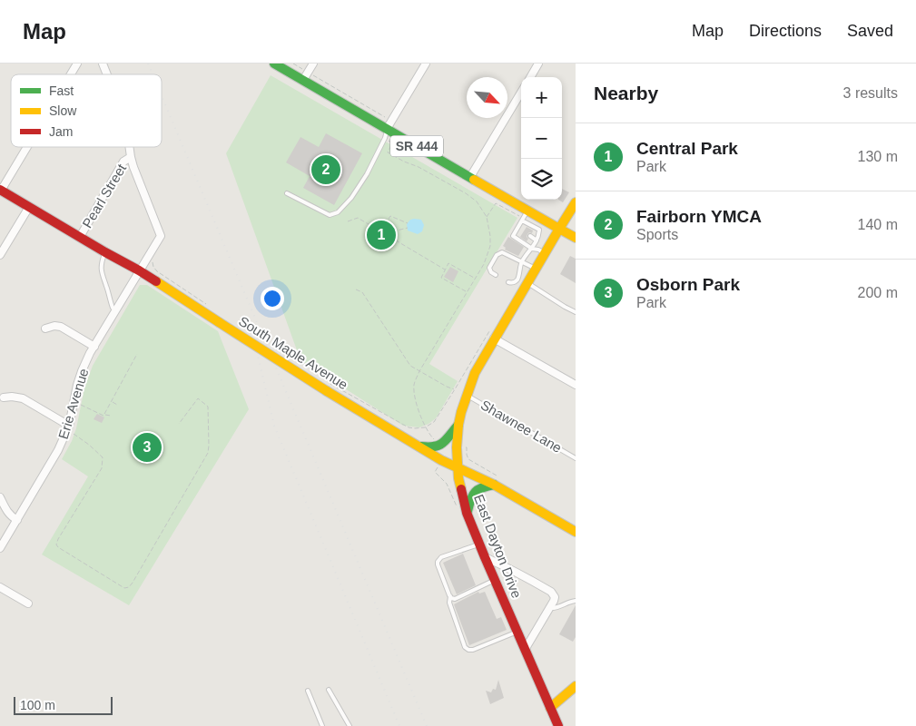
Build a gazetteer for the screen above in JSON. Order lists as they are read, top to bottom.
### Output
{
  "streets": {
    "main road": ["SR 444", "South Maple Avenue", "East Dayton Drive"],
    "street": ["Pearl Street", "Erie Avenue"],
    "lane": ["Shawnee Lane"]
  },
  "crossings": [
    ["SR 444", "East Dayton Drive"],
    ["Pearl Street", "South Maple Avenue"],
    ["Pearl Street", "Erie Avenue"],
    ["South Maple Avenue", "Erie Avenue"],
    ["South Maple Avenue", "East Dayton Drive"],
    ["Shawnee Lane", "East Dayton Drive"]
  ],
  "legend": ["Fast", "Slow", "Jam"],
  "scale_bar": "100 m",
  "north": "bottom right",
  "page": {
    "header": "Map",
    "nav": ["Map", "Directions", "Saved"],
    "heading": ["Nearby", "3 results"],
    "map_buttons": ["+", "−"],
    "list": [
      {
        "mark": "1",
        "name": "Central Park",
        "note": "Park",
        "value": "130 m"
      },
      {
        "mark": "2",
        "name": "Fairborn YMCA",
        "note": "Sports",
        "value": "140 m"
      },
      {
        "mark": "3",
        "name": "Osborn Park",
        "note": "Park",
        "value": "200 m"
      }
    ],
    "pins": ["2", "1", "3"],
    "scale": "100 m"
  }
}
